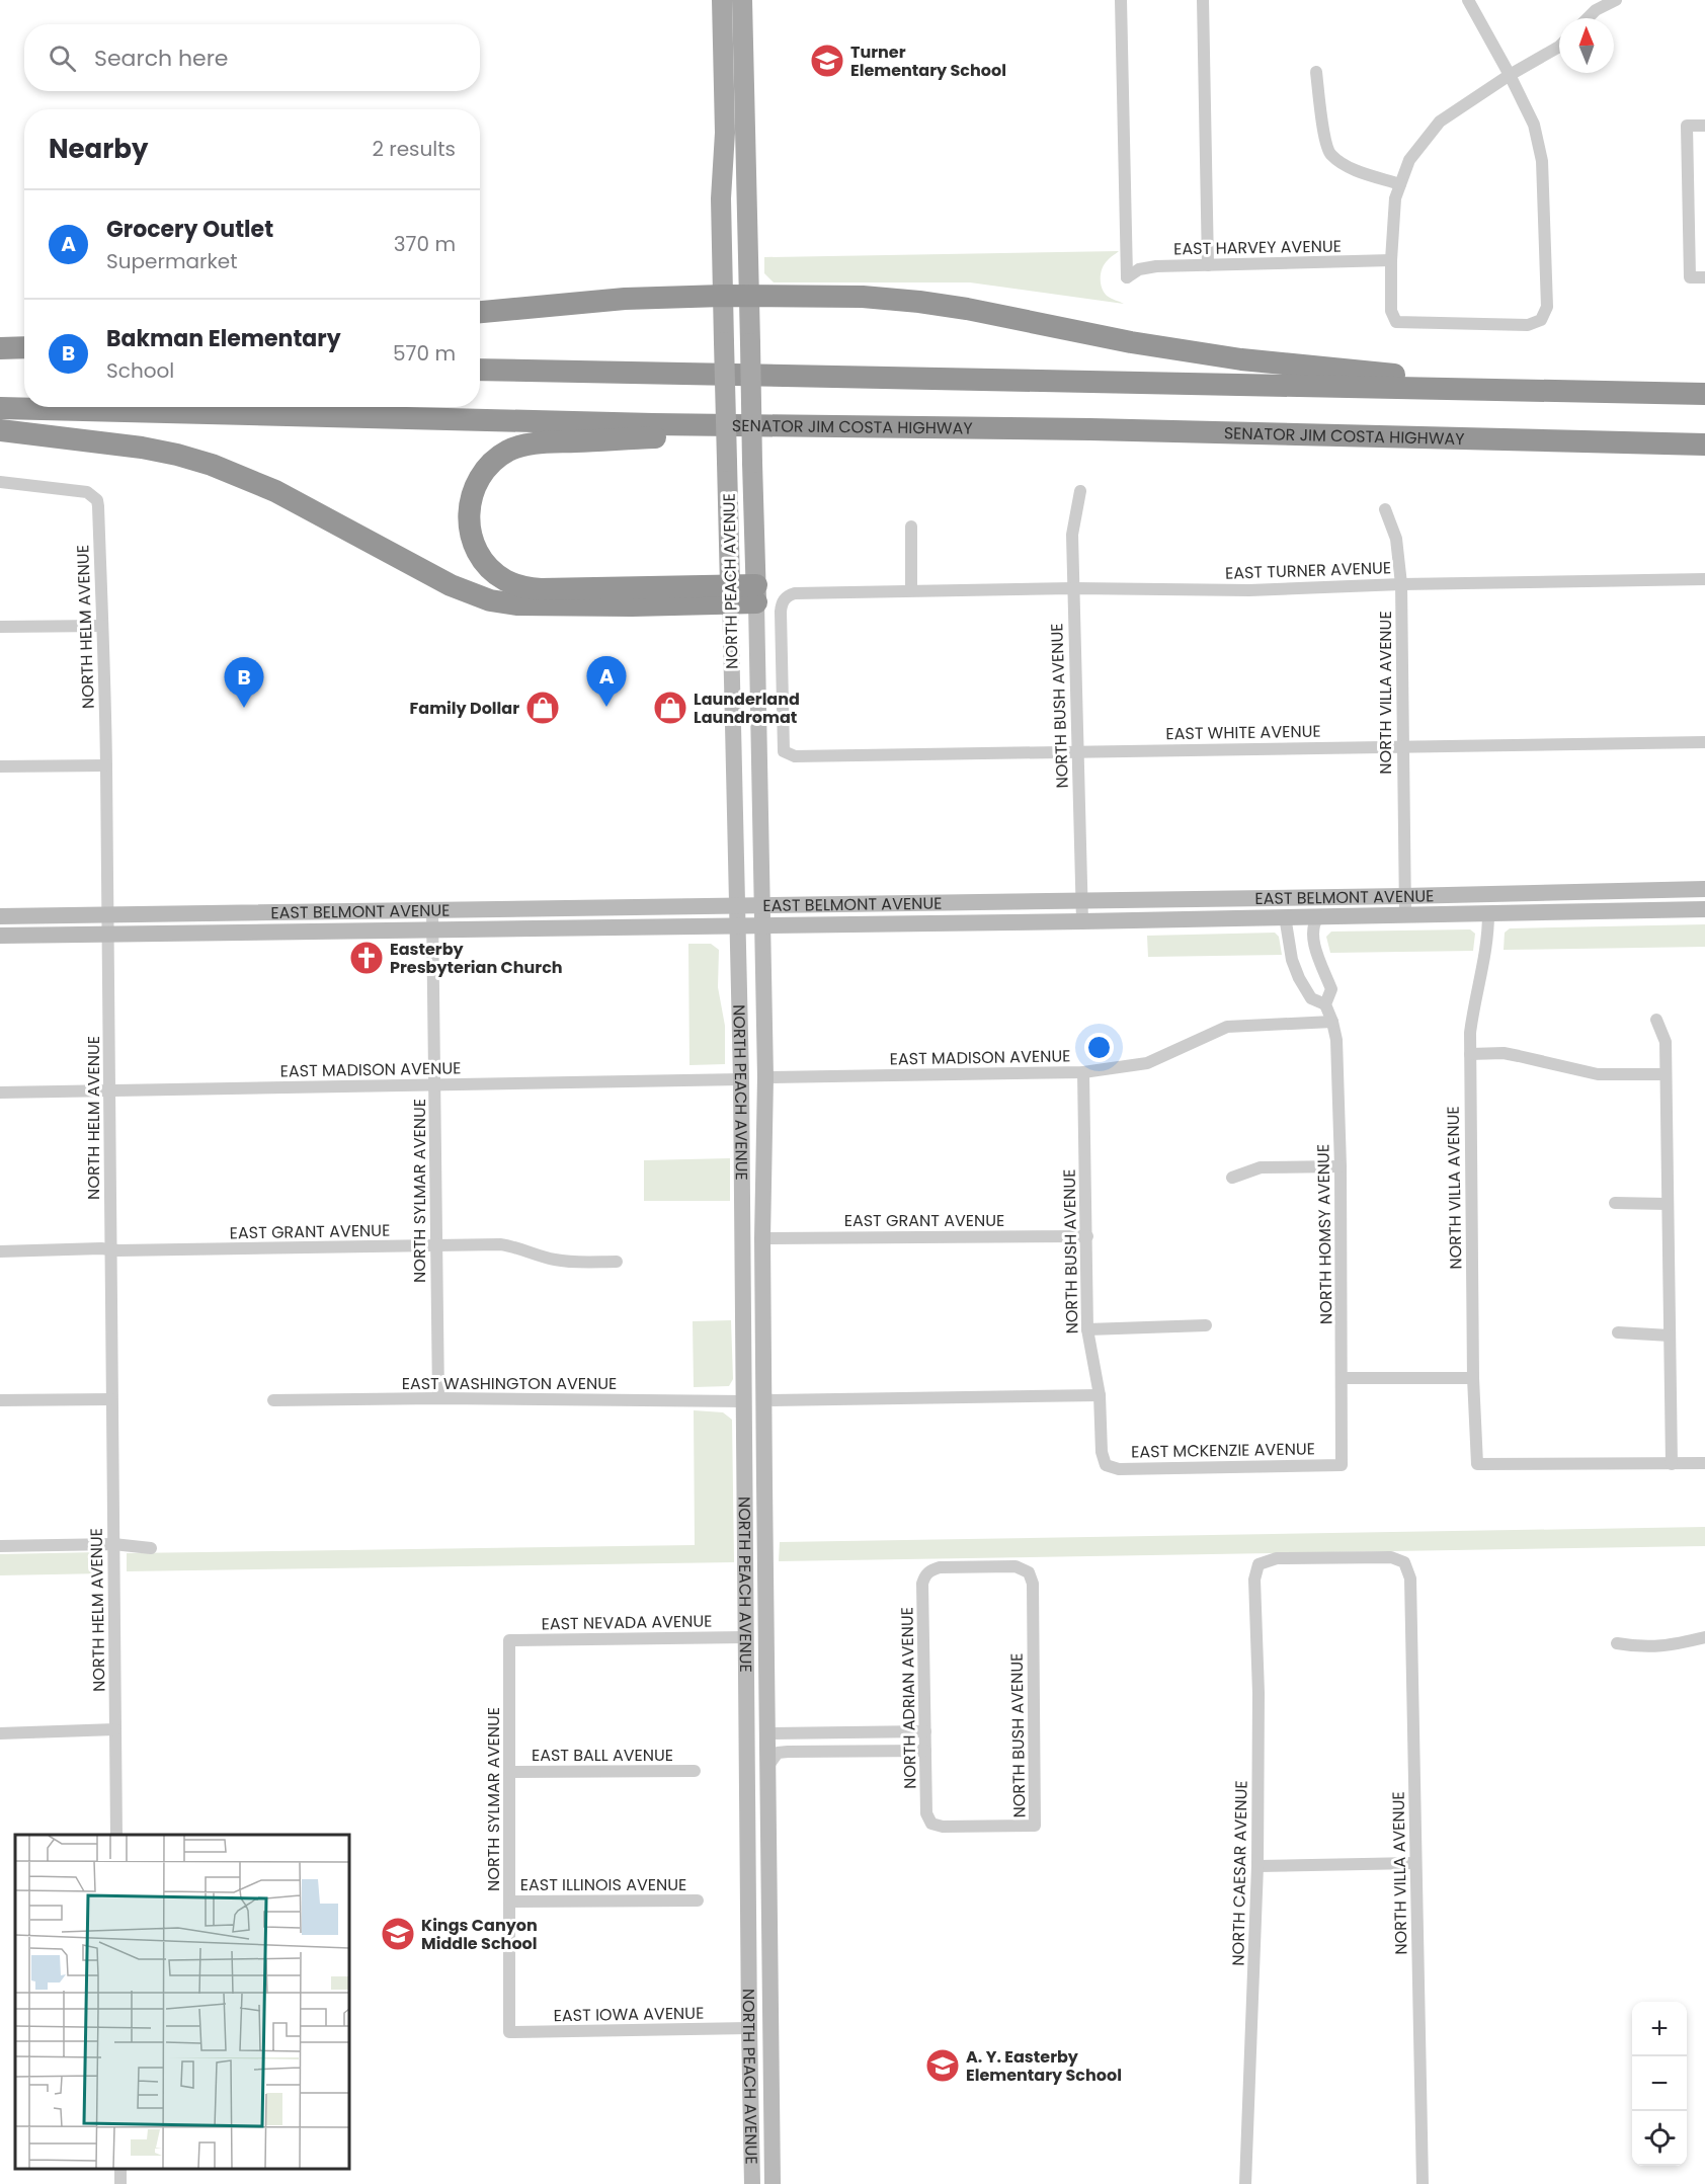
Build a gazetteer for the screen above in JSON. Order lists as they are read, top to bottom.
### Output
{
  "streets": {
    "highway": ["SENATOR JIM COSTA HIGHWAY"],
    "main road": ["NORTH PEACH AVENUE", "EAST BELMONT AVENUE"],
    "street": [
      "EAST HARVEY AVENUE",
      "EAST TURNER AVENUE",
      "NORTH HELM AVENUE",
      "NORTH VILLA AVENUE",
      "NORTH BUSH AVENUE",
      "EAST WHITE AVENUE",
      "EAST MADISON AVENUE",
      "NORTH SYLMAR AVENUE",
      "EAST GRANT AVENUE",
      "NORTH HOMSY AVENUE",
      "EAST WASHINGTON AVENUE",
      "EAST MCKENZIE AVENUE",
      "EAST NEVADA AVENUE",
      "NORTH ADRIAN AVENUE",
      "EAST BALL AVENUE",
      "NORTH CAESAR AVENUE",
      "EAST ILLINOIS AVENUE",
      "EAST IOWA AVENUE"
    ]
  },
  "crossings": [
    ["EAST TURNER AVENUE", "NORTH VILLA AVENUE"],
    ["EAST TURNER AVENUE", "NORTH BUSH AVENUE"],
    ["EAST TURNER AVENUE", "EAST WHITE AVENUE"],
    ["NORTH PEACH AVENUE", "EAST BELMONT AVENUE"],
    ["NORTH PEACH AVENUE", "EAST MADISON AVENUE"],
    ["NORTH PEACH AVENUE", "EAST GRANT AVENUE"],
    ["NORTH PEACH AVENUE", "EAST WASHINGTON AVENUE"],
    ["NORTH PEACH AVENUE", "EAST NEVADA AVENUE"],
    ["NORTH PEACH AVENUE", "EAST IOWA AVENUE"],
    ["NORTH HELM AVENUE", "EAST BELMONT AVENUE"],
    ["NORTH HELM AVENUE", "EAST MADISON AVENUE"],
    ["NORTH HELM AVENUE", "EAST GRANT AVENUE"],
    ["NORTH VILLA AVENUE", "EAST WHITE AVENUE"],
    ["NORTH VILLA AVENUE", "EAST BELMONT AVENUE"],
    ["NORTH VILLA AVENUE", "NORTH CAESAR AVENUE"],
    ["NORTH BUSH AVENUE", "EAST WHITE AVENUE"],
    ["NORTH BUSH AVENUE", "EAST BELMONT AVENUE"],
    ["NORTH BUSH AVENUE", "EAST MADISON AVENUE"],
    ["NORTH BUSH AVENUE", "EAST GRANT AVENUE"],
    ["NORTH BUSH AVENUE", "EAST MCKENZIE AVENUE"],
    ["NORTH BUSH AVENUE", "NORTH ADRIAN AVENUE"],
    ["EAST BELMONT AVENUE", "NORTH SYLMAR AVENUE"],
    ["EAST BELMONT AVENUE", "NORTH HOMSY AVENUE"],
    ["EAST MADISON AVENUE", "NORTH SYLMAR AVENUE"],
    ["EAST MADISON AVENUE", "NORTH HOMSY AVENUE"],
    ["NORTH SYLMAR AVENUE", "EAST GRANT AVENUE"],
    ["NORTH SYLMAR AVENUE", "EAST WASHINGTON AVENUE"],
    ["NORTH SYLMAR AVENUE", "EAST NEVADA AVENUE"],
    ["NORTH SYLMAR AVENUE", "EAST BALL AVENUE"],
    ["NORTH SYLMAR AVENUE", "EAST ILLINOIS AVENUE"],
    ["NORTH SYLMAR AVENUE", "EAST IOWA AVENUE"],
    ["NORTH HOMSY AVENUE", "EAST MCKENZIE AVENUE"]
  ],
  "places": {
    "school or university": ["Turner Elementary School", "Kings Canyon Middle School", "A. Y. Easterby Elementary School"],
    "shop": ["Family Dollar", "Launderland Laundromat"],
    "church": ["Easterby Presbyterian Church"]
  },
  "north": "top",
  "page": {
    "search": "Search here",
    "heading": ["Nearby", "2 results"],
    "list": [
      {
        "mark": "A",
        "name": "Grocery Outlet",
        "note": "Supermarket",
        "value": "370 m"
      },
      {
        "mark": "B",
        "name": "Bakman Elementary",
        "note": "School",
        "value": "570 m"
      }
    ],
    "pins": ["A", "B"],
    "map_buttons": ["+", "−"]
  }
}
